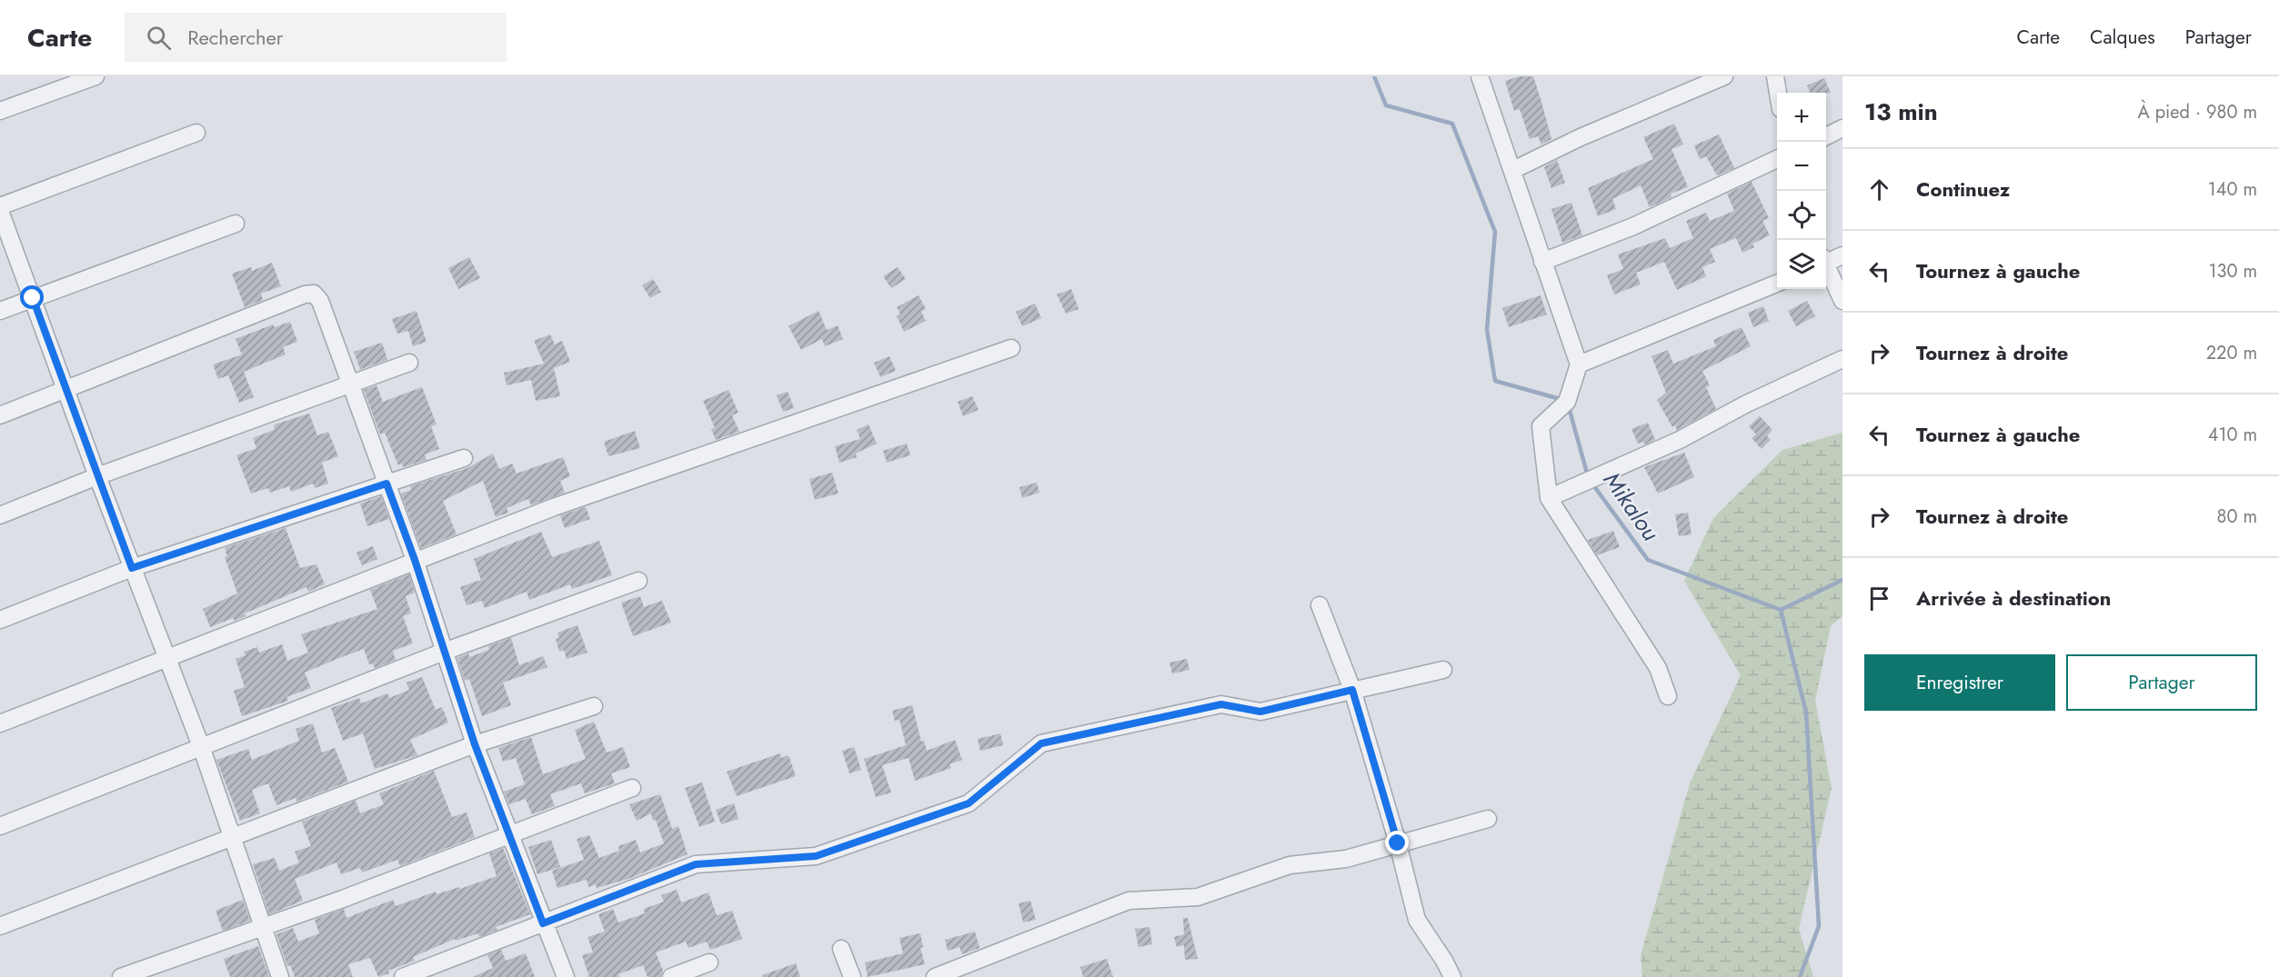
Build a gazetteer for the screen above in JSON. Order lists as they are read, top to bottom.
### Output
{
  "water": ["Mikalou"],
  "page": {
    "header": "Carte",
    "search": "Rechercher",
    "nav": ["Carte", "Calques", "Partager"],
    "heading": ["13 min", "À pied · 980 m"],
    "map_buttons": ["+", "−"],
    "list": [
      ["Continuez", "140 m"],
      ["Tournez à gauche", "130 m"],
      ["Tournez à droite", "220 m"],
      ["Tournez à gauche", "410 m"],
      ["Tournez à droite", "80 m"],
      "Arrivée à destination"
    ],
    "buttons": ["Enregistrer", "Partager"]
  }
}
